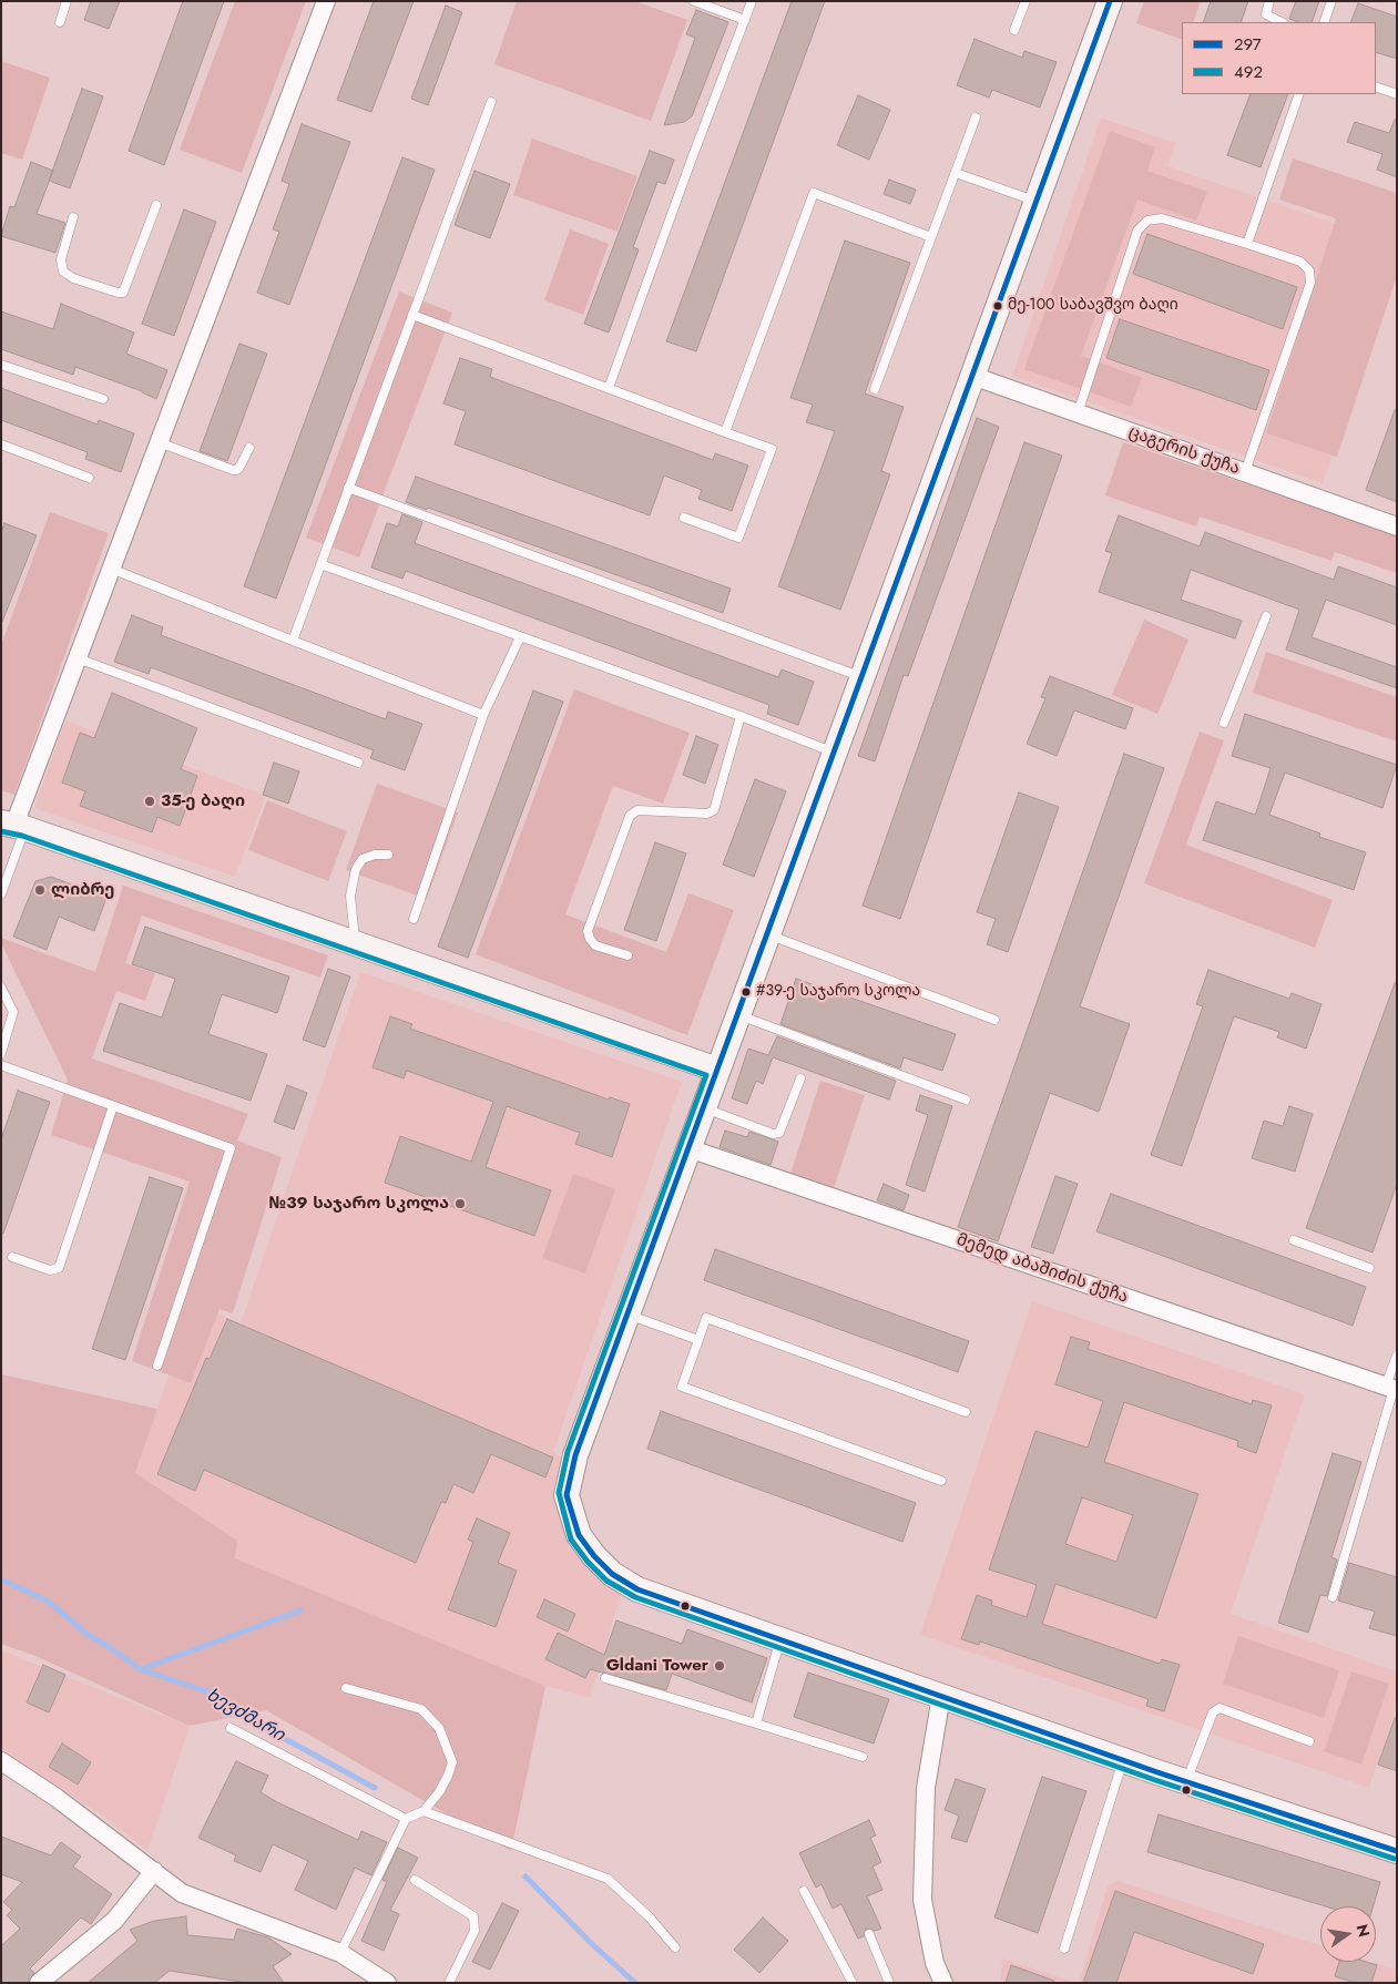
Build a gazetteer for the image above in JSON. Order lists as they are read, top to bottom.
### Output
{
  "streets": {
    "street": ["ცაგერის ქუჩა", "მემედ აბაშიძის ქუჩა"]
  },
  "water": ["ხევძმარი"],
  "places": [
    "მე-100 საბავშვო ბაღი",
    "35-ე ბაღი",
    "ლიბრე",
    "#39-ე საჯარო სკოლა",
    "№39 საჯარო სკოლა",
    "Gldani Tower"
  ],
  "lines": ["transit line 297", "transit line 492"],
  "legend": ["297", "492"],
  "north": "right"
}
